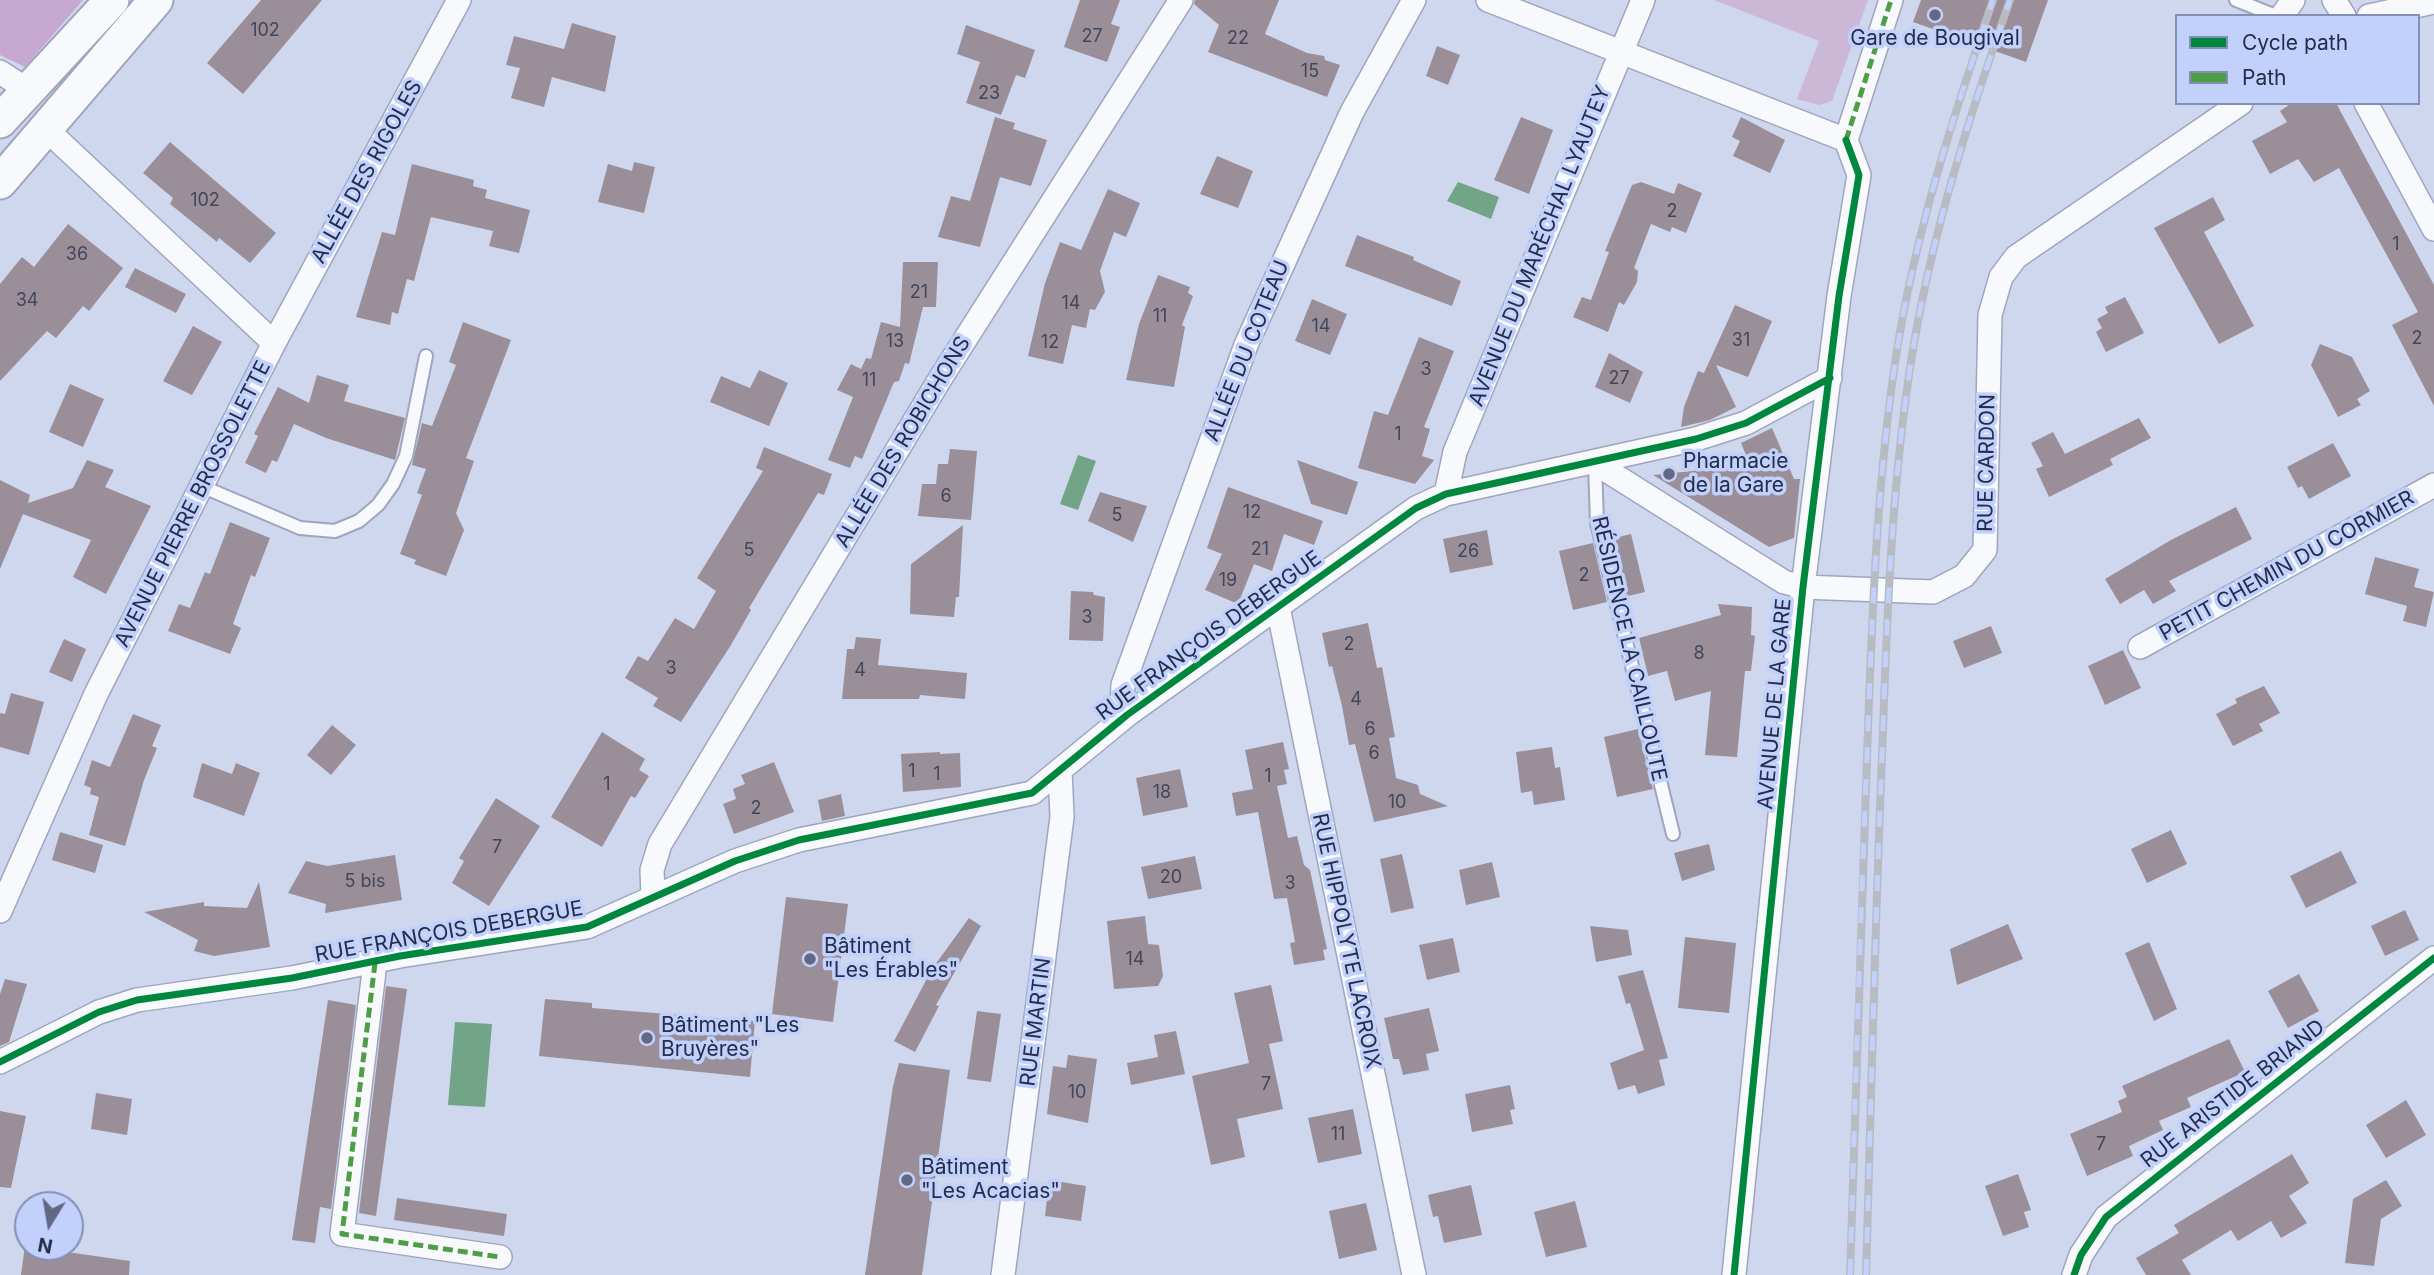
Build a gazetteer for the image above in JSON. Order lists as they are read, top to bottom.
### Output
{
  "streets": {
    "street": [
      "ALLÉE DES RIGOLES",
      "AVENUE DU MARÉCHAL LYAUTEY",
      "ALLÉE DU COTEAU",
      "ALLÉE DES ROBICHONS",
      "RUE CARDON",
      "AVENUE PIERRE BROSSOLETTE",
      "PETIT CHEMIN DU CORMIER",
      "RUE FRANÇOIS DEBERGUE",
      "AVENUE DE LA GARE",
      "RUE HIPPOLYTE LACROIX",
      "RUE MARTIN",
      "RUE ARISTIDE BRIAND"
    ],
    "lane": ["RÉSIDENCE LA CAILLOUTE"]
  },
  "crossings": [
    ["ALLÉE DES RIGOLES", "AVENUE PIERRE BROSSOLETTE"],
    ["AVENUE DU MARÉCHAL LYAUTEY", "RUE FRANÇOIS DEBERGUE"],
    ["ALLÉE DU COTEAU", "RUE FRANÇOIS DEBERGUE"],
    ["ALLÉE DES ROBICHONS", "RUE FRANÇOIS DEBERGUE"],
    ["RUE CARDON", "RUE FRANÇOIS DEBERGUE"],
    ["RUE CARDON", "RÉSIDENCE LA CAILLOUTE"],
    ["RUE CARDON", "AVENUE DE LA GARE"],
    ["RUE FRANÇOIS DEBERGUE", "RÉSIDENCE LA CAILLOUTE"],
    ["RUE FRANÇOIS DEBERGUE", "AVENUE DE LA GARE"],
    ["RUE FRANÇOIS DEBERGUE", "RUE HIPPOLYTE LACROIX"],
    ["RUE FRANÇOIS DEBERGUE", "RUE MARTIN"]
  ],
  "places": [
    "Gare de Bougival",
    "Pharmacie de la Gare",
    "Bâtiment \"Les Érables\"",
    "Bâtiment \"Les Bruyères\"",
    "Bâtiment \"Les Acacias\""
  ],
  "house_numbers": [
    "102",
    "27",
    "22",
    "15",
    "23",
    "102",
    "2",
    "1",
    "36",
    "21",
    "34",
    "14",
    "11",
    "14",
    "2",
    "31",
    "13",
    "12",
    "3",
    "27",
    "11",
    "1",
    "6",
    "12",
    "5",
    "21",
    "5",
    "26",
    "2",
    "19",
    "3",
    "2",
    "8",
    "3",
    "4",
    "4",
    "6",
    "6",
    "1",
    "1",
    "1",
    "1",
    "18",
    "10",
    "2",
    "7",
    "20",
    "5 bis",
    "3",
    "14",
    "7",
    "10",
    "11",
    "7"
  ],
  "legend": ["Cycle path", "Path"],
  "north": "bottom"
}
